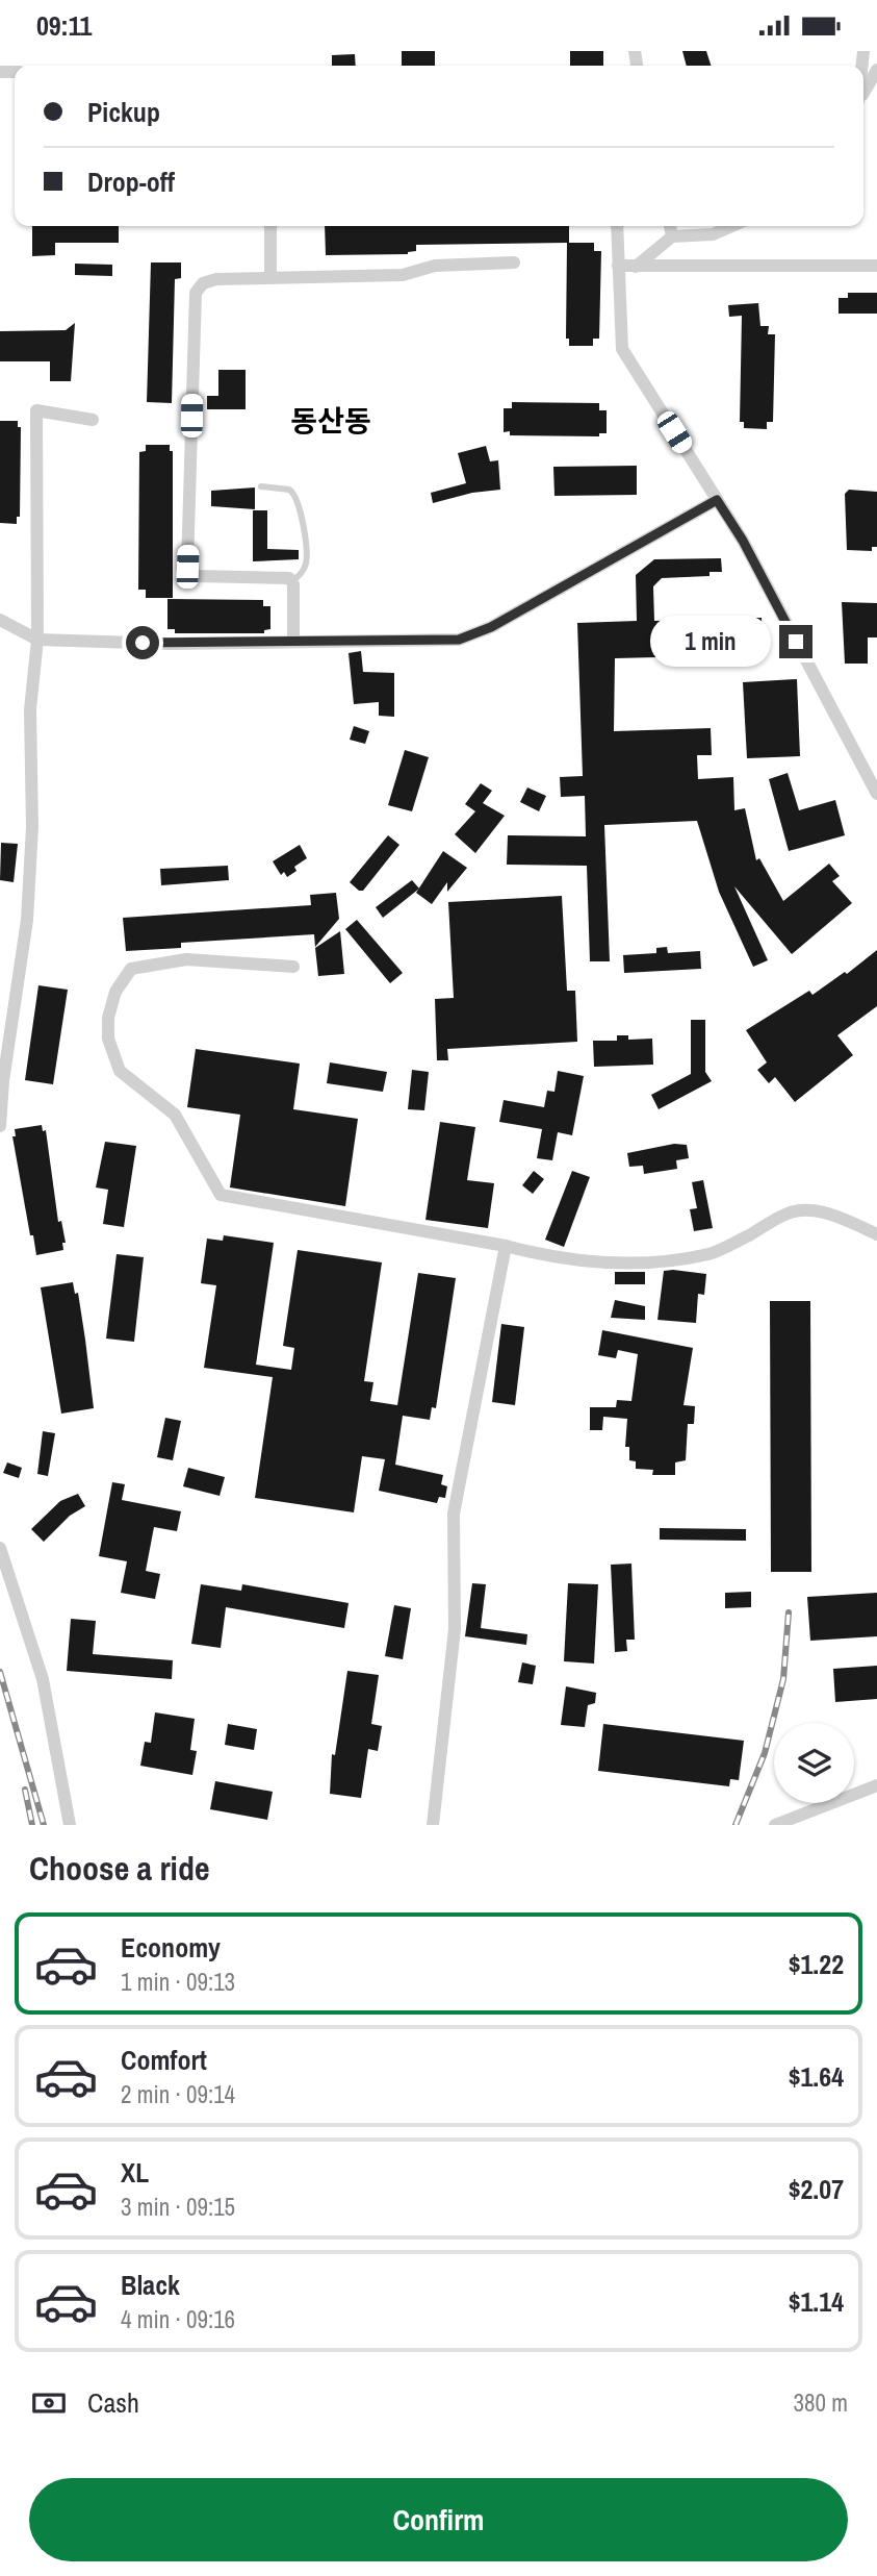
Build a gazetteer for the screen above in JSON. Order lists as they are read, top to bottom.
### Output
{
  "districts": ["동산동"],
  "page": {
    "status": "09:11",
    "banner": ["Pickup", "Drop-off"],
    "bubble": "1 min",
    "heading": "Choose a ride",
    "list": [
      {
        "name": "Economy",
        "note": "1 min · 09:13",
        "value": "$1.22"
      },
      {
        "name": "Comfort",
        "note": "2 min · 09:14",
        "value": "$1.64"
      },
      {
        "name": "XL",
        "note": "3 min · 09:15",
        "value": "$2.07"
      },
      {
        "name": "Black",
        "note": "4 min · 09:16",
        "value": "$1.14"
      }
    ],
    "pay": ["Cash", "380 m"],
    "buttons": "Confirm"
  }
}
